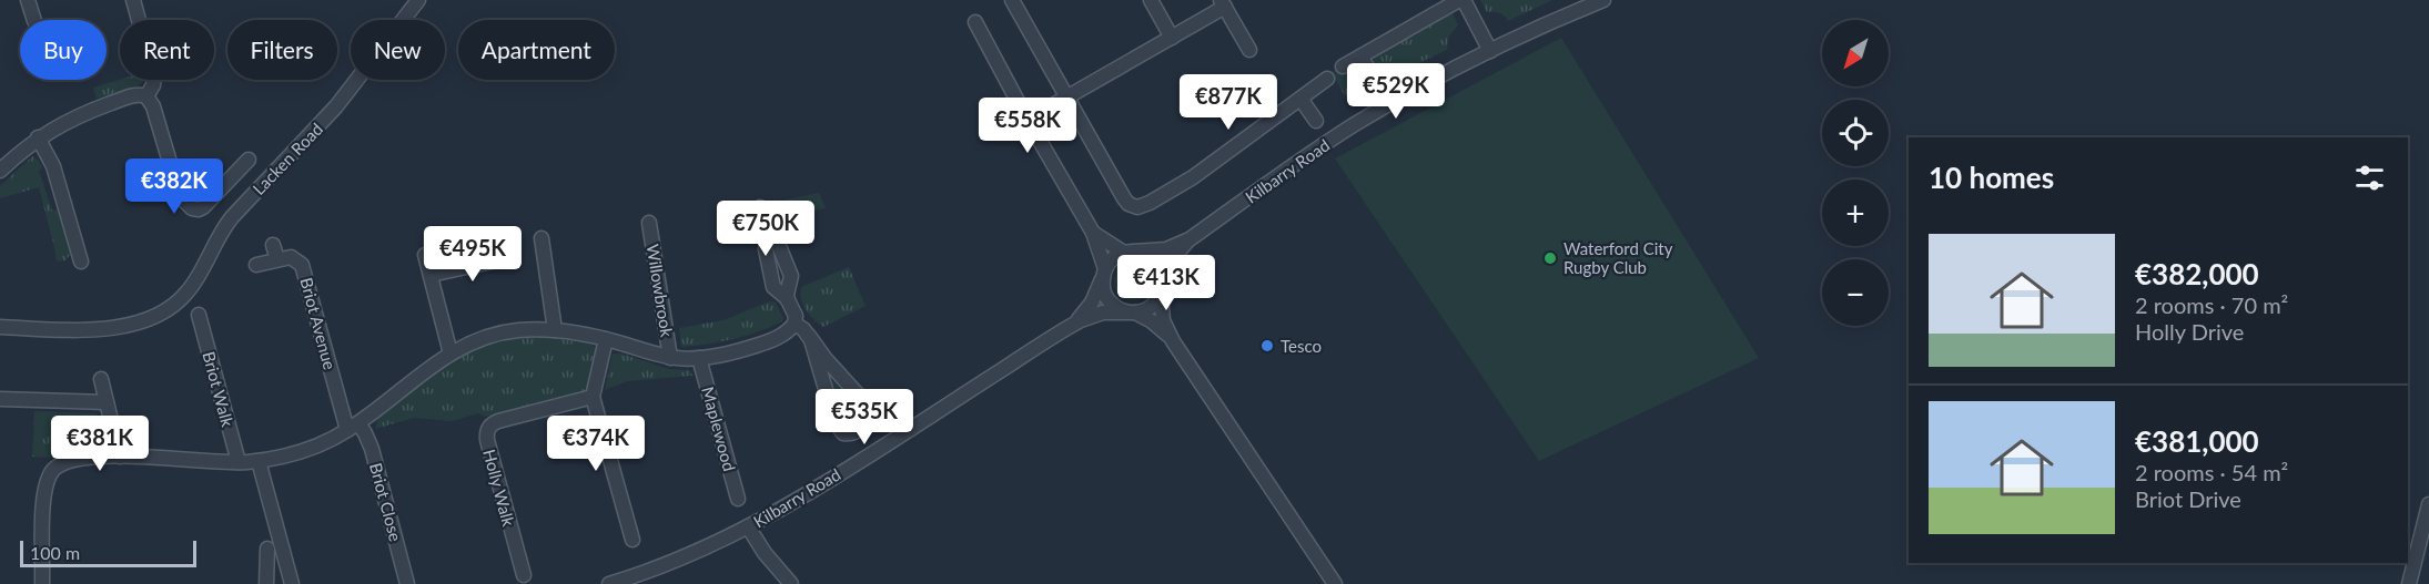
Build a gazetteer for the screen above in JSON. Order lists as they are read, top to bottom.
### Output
{
  "streets": {
    "street": [
      "Lacken Road",
      "Kilbarry Road",
      "Willowbrook",
      "Briot Avenue",
      "Briot Walk",
      "Maplewood",
      "Holly Walk",
      "Briot Close"
    ]
  },
  "crossings": [
    ["Briot Avenue", "Briot Close"]
  ],
  "places": ["Waterford City Rugby Club", "Tesco"],
  "scale_bar": "100 m",
  "north": "bottom left",
  "page": {
    "map_buttons": ["+", "−"],
    "chip": [
      "Buy",
      "Rent",
      "Filters",
      "New",
      "Apartment"
    ],
    "price": [
      "€529K",
      "€877K",
      "€558K",
      "€382K",
      "€750K",
      "€495K",
      "€413K",
      "€535K",
      "€381K",
      "€374K"
    ],
    "heading": "10 homes",
    "list": [
      {
        "name": "€382,000",
        "note": "2 rooms · 70 m² · Holly Drive"
      },
      {
        "name": "€381,000",
        "note": "2 rooms · 54 m² · Briot Drive"
      }
    ],
    "scale": "100 m"
  }
}
